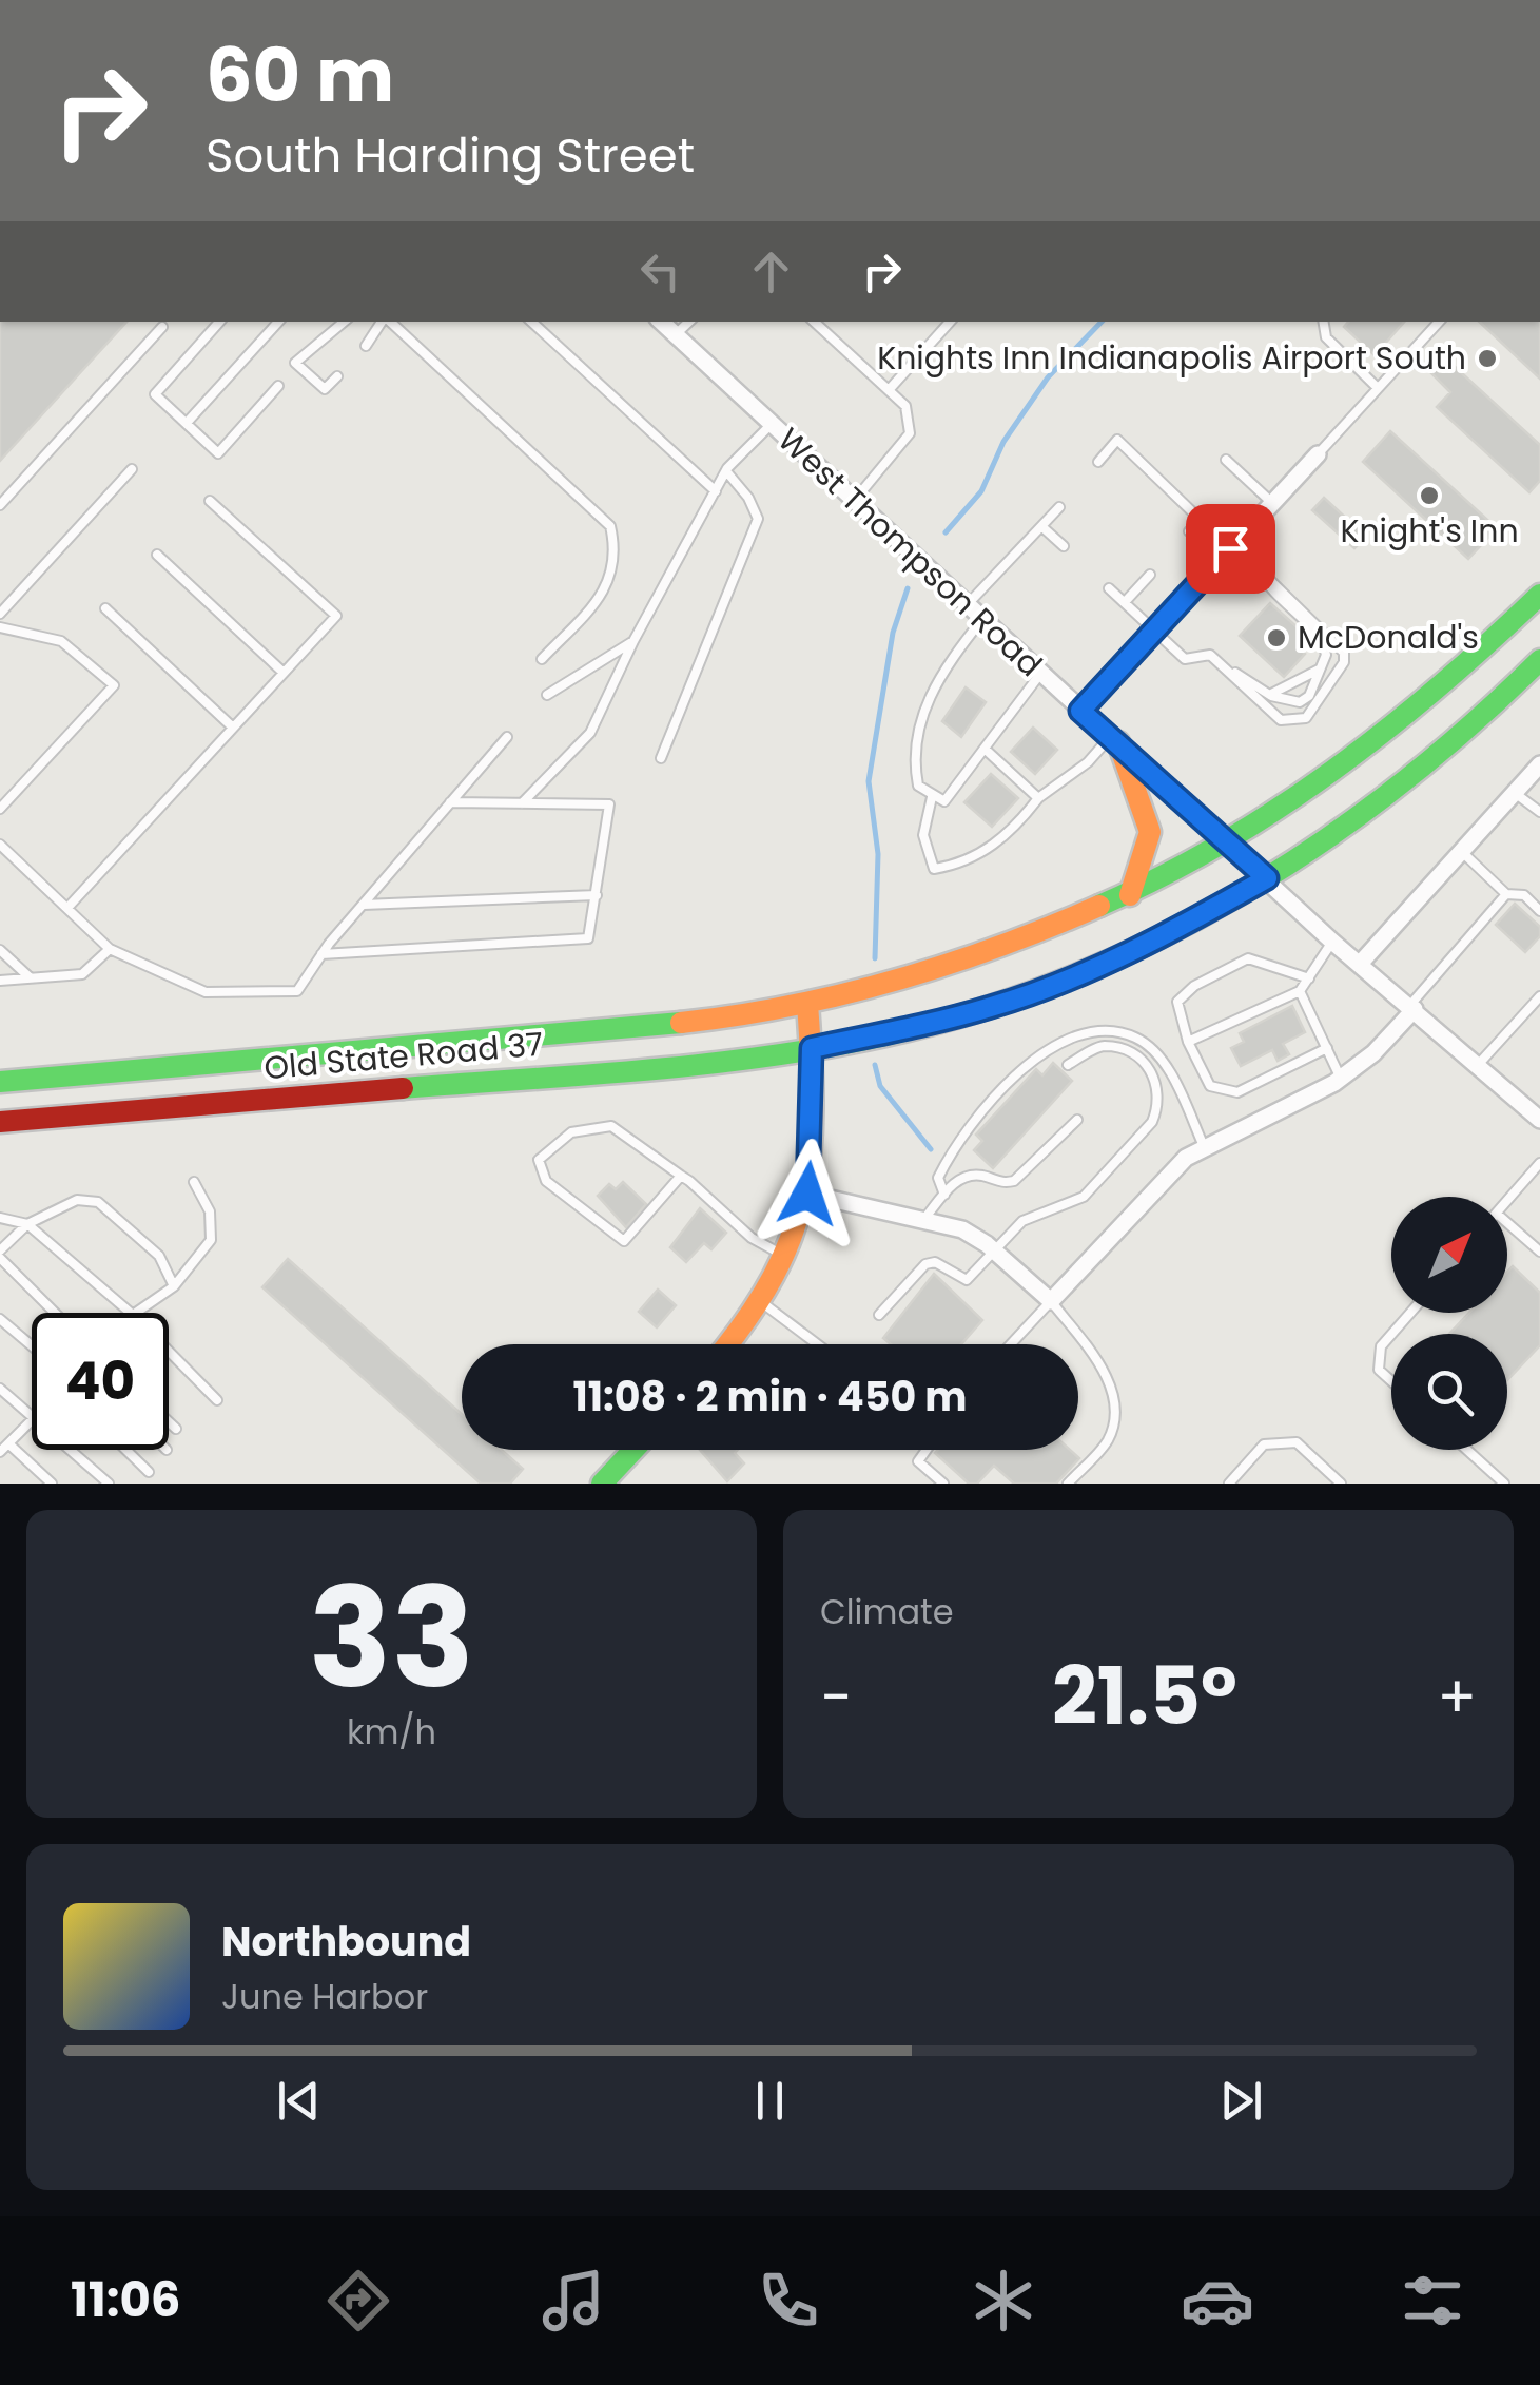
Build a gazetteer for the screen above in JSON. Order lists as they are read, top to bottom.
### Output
{
  "streets": {
    "main road": ["Old State Road 37"],
    "street": ["West Thompson Road"]
  },
  "crossings": [
    ["West Thompson Road", "Old State Road 37"]
  ],
  "places": ["Knights Inn Indianapolis Airport South", "Knight's Inn", "McDonald's"],
  "north": "top right",
  "page": {
    "turn": ["60 m", "South Harding Street"],
    "limit": "40",
    "trip": "11:08 · 2 min · 450 m",
    "tile": [
      ["33", "km/h"],
      "Climate"
    ],
    "heat": ["−", "21.5°", "+"],
    "song": ["Northbound", "June Harbor"],
    "tabs": "11:06"
  }
}
